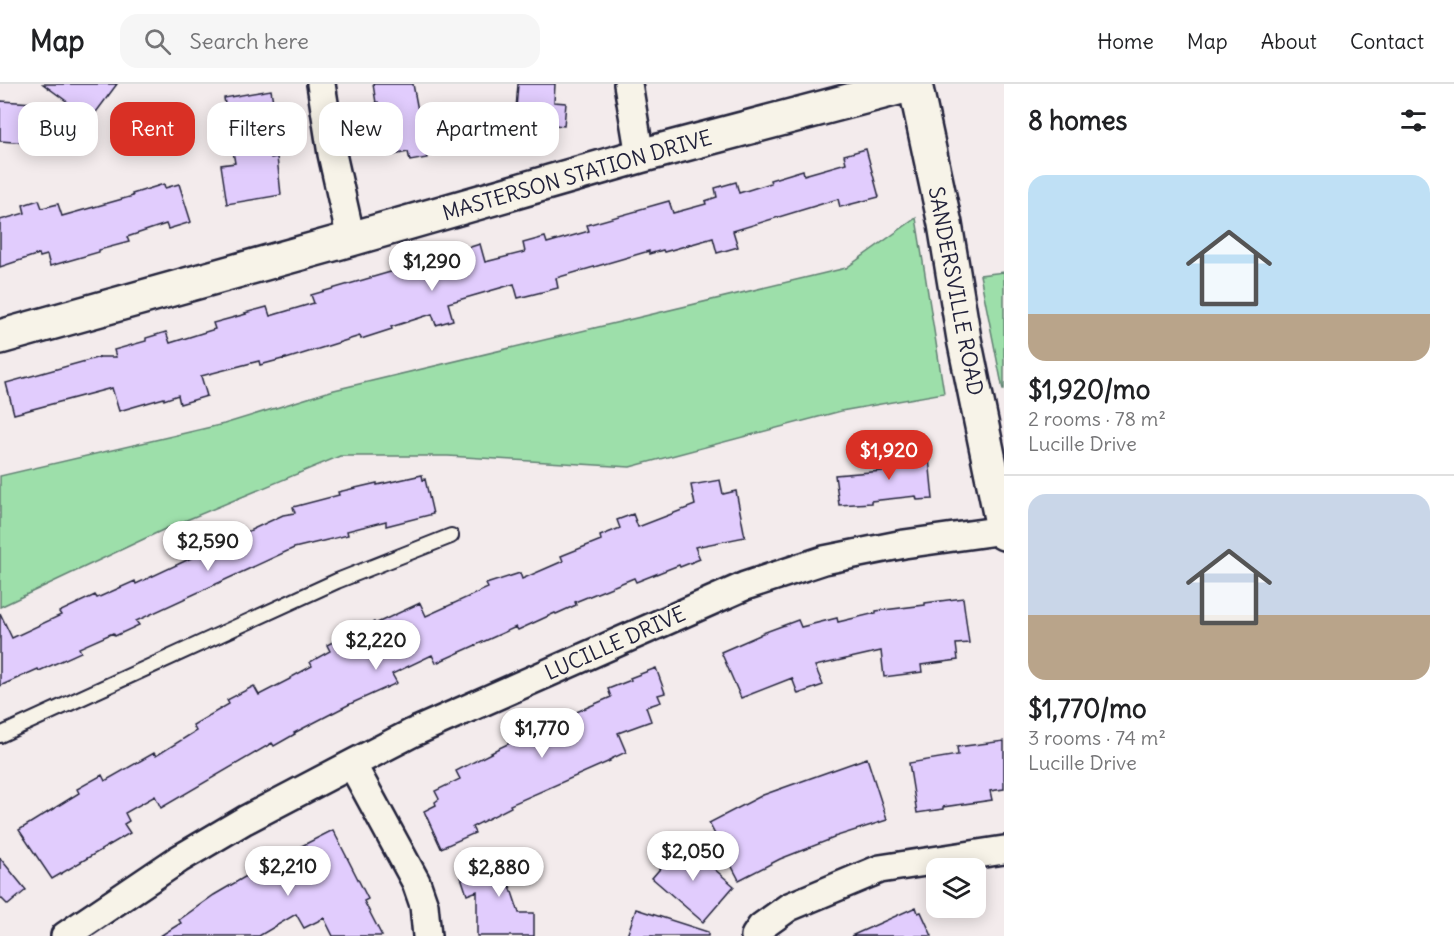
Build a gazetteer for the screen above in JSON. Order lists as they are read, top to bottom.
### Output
{
  "streets": {
    "street": ["MASTERSON STATION DRIVE", "SANDERSVILLE ROAD", "LUCILLE DRIVE"]
  },
  "crossings": [
    ["MASTERSON STATION DRIVE", "SANDERSVILLE ROAD"],
    ["SANDERSVILLE ROAD", "LUCILLE DRIVE"]
  ],
  "page": {
    "header": "Map",
    "search": "Search here",
    "nav": [
      "Home",
      "Map",
      "About",
      "Contact"
    ],
    "heading": "8 homes",
    "chip": [
      "Buy",
      "Rent",
      "Filters",
      "New",
      "Apartment"
    ],
    "list": [
      {
        "name": "$1,920/mo",
        "note": "2 rooms · 78 m² · Lucille Drive"
      },
      {
        "name": "$1,770/mo",
        "note": "3 rooms · 74 m² · Lucille Drive"
      }
    ],
    "price": [
      "$1,290",
      "$1,920",
      "$2,590",
      "$2,220",
      "$1,770",
      "$2,050",
      "$2,210",
      "$2,880"
    ]
  }
}
